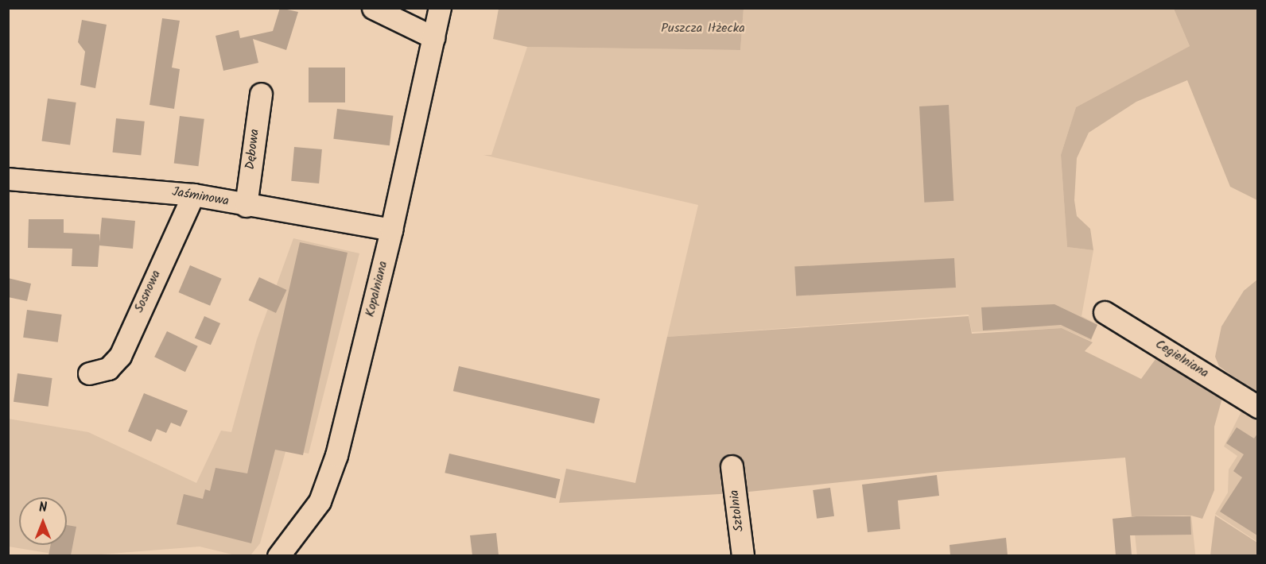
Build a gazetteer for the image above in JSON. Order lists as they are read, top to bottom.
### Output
{
  "streets": {
    "street": [
      "Dębowa",
      "Jaśminowa",
      "Kopalniana",
      "Sosnowa",
      "Cegielniana",
      "Sztolnia"
    ]
  },
  "crossings": [
    ["Dębowa", "Jaśminowa"],
    ["Jaśminowa", "Kopalniana"],
    ["Jaśminowa", "Sosnowa"]
  ],
  "parks": ["Puszcza Iłżecka"],
  "north": "top"
}
